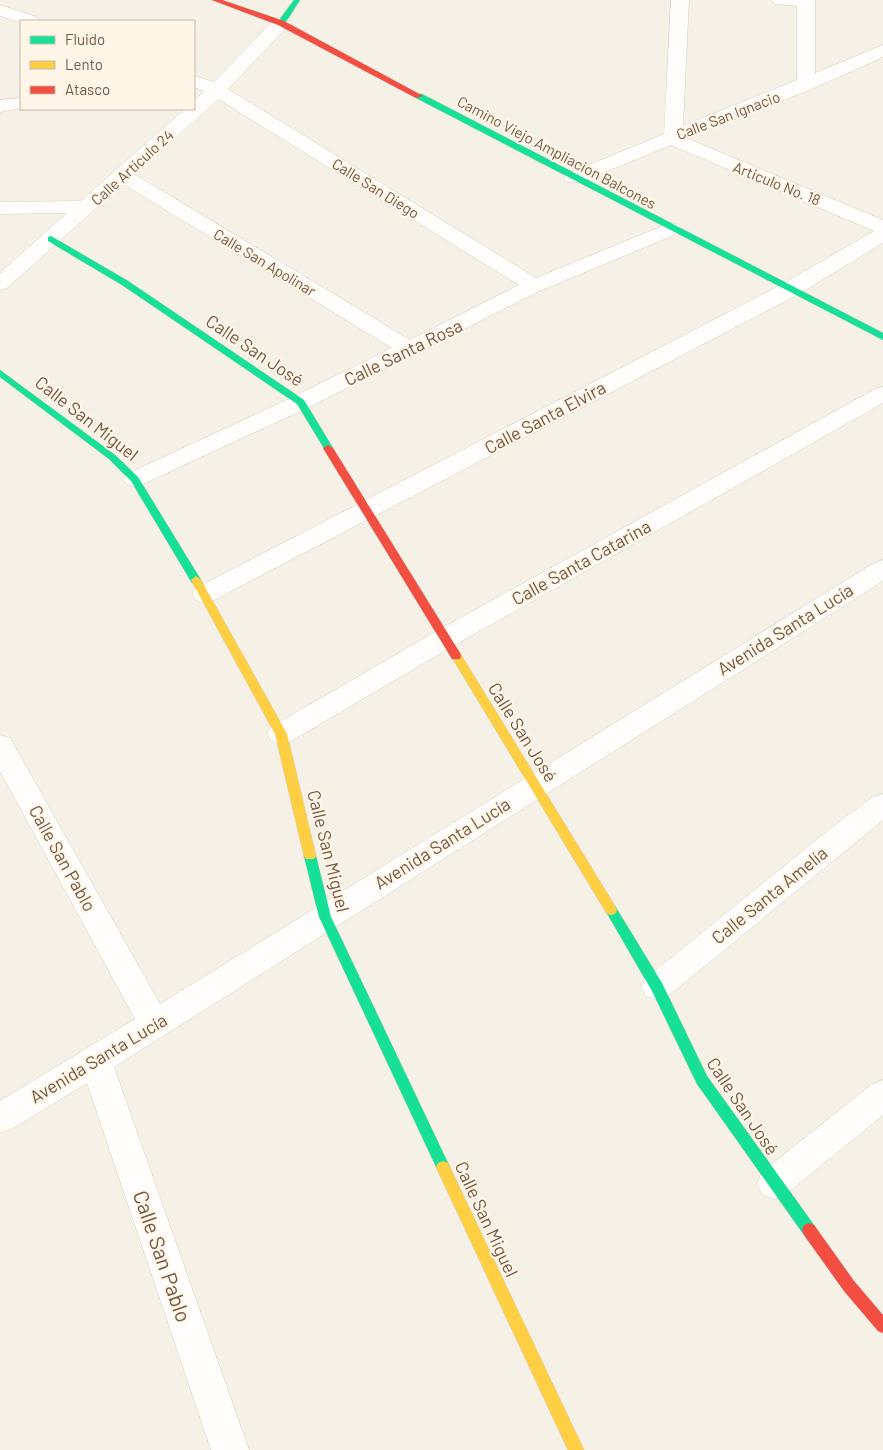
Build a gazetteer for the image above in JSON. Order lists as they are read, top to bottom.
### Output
{
  "streets": {
    "street": [
      "Calle San Ignacio",
      "Camino Viejo Ampliacion Balcones",
      "Calle Artículo 24",
      "Articulo No. 18",
      "Calle San Diego",
      "Calle San Apolinar",
      "Calle San José",
      "Calle Santa Rosa",
      "Calle Santa Elvira",
      "Calle San Miguel",
      "Calle Santa Catarina",
      "Avenida Santa Lucía",
      "Calle San Pablo",
      "Calle Santa Amelía"
    ]
  },
  "crossings": [
    ["Calle San Ignacio", "Camino Viejo Ampliacion Balcones"],
    ["Calle San Ignacio", "Articulo No. 18"],
    ["Camino Viejo Ampliacion Balcones", "Calle Artículo 24"],
    ["Camino Viejo Ampliacion Balcones", "Calle Santa Rosa"],
    ["Camino Viejo Ampliacion Balcones", "Calle Santa Elvira"],
    ["Calle Artículo 24", "Calle San Diego"],
    ["Calle Artículo 24", "Calle San Apolinar"],
    ["Calle Artículo 24", "Calle San José"],
    ["Calle San Diego", "Calle Santa Rosa"],
    ["Calle San Apolinar", "Calle Santa Rosa"],
    ["Calle San José", "Calle Santa Rosa"],
    ["Calle San José", "Calle Santa Elvira"],
    ["Calle San José", "Calle Santa Catarina"],
    ["Calle San José", "Avenida Santa Lucía"],
    ["Calle San José", "Calle Santa Amelía"],
    ["Calle Santa Rosa", "Calle San Miguel"],
    ["Calle Santa Elvira", "Calle San Miguel"],
    ["Calle San Miguel", "Calle Santa Catarina"],
    ["Calle San Miguel", "Avenida Santa Lucía"],
    ["Avenida Santa Lucía", "Calle San Pablo"]
  ],
  "legend": ["Fluido", "Lento", "Atasco"]
}
